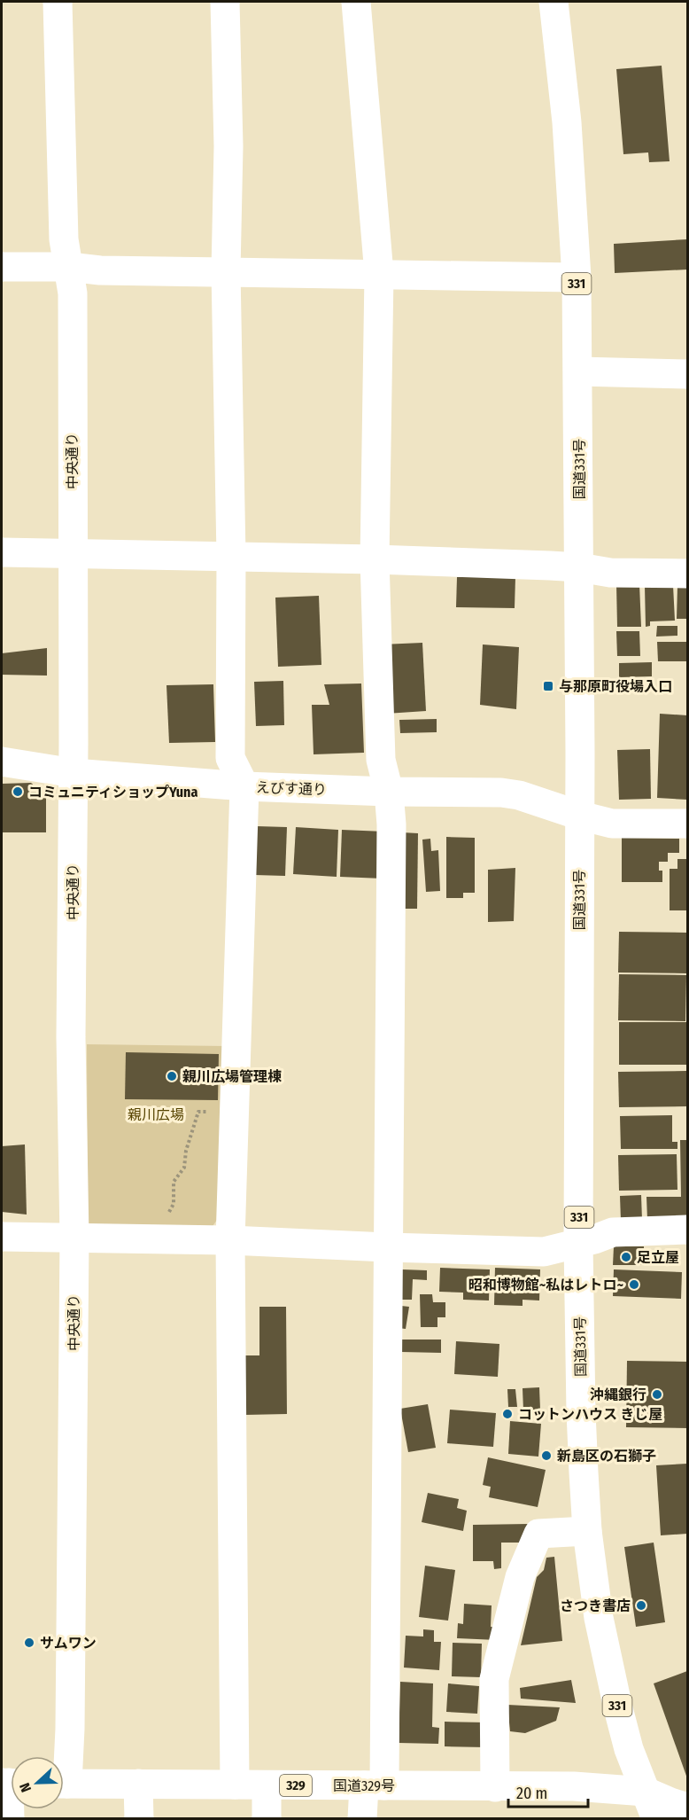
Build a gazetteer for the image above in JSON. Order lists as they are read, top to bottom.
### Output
{
  "streets": {
    "main road": [
      "331",
      "中央通り",
      "国道331号",
      "えびす通り",
      "329",
      "国道329号"
    ]
  },
  "crossings": [
    ["中央通り", "えびす通り"],
    ["国道331号", "えびす通り"],
    ["国道331号", "国道329号"]
  ],
  "parks": ["親川広場"],
  "places": {
    "transit": ["与那原町役場入口"],
    "other": [
      "コミュニティショップYuna",
      "親川広場管理棟",
      "足立屋",
      "昭和博物館~私はレトロ~",
      "沖縄銀行",
      "コットンハウス きじ屋",
      "新島区の石獅子",
      "さつき書店",
      "サムワン"
    ]
  },
  "scale_bar": "20 m",
  "north": "left"
}
